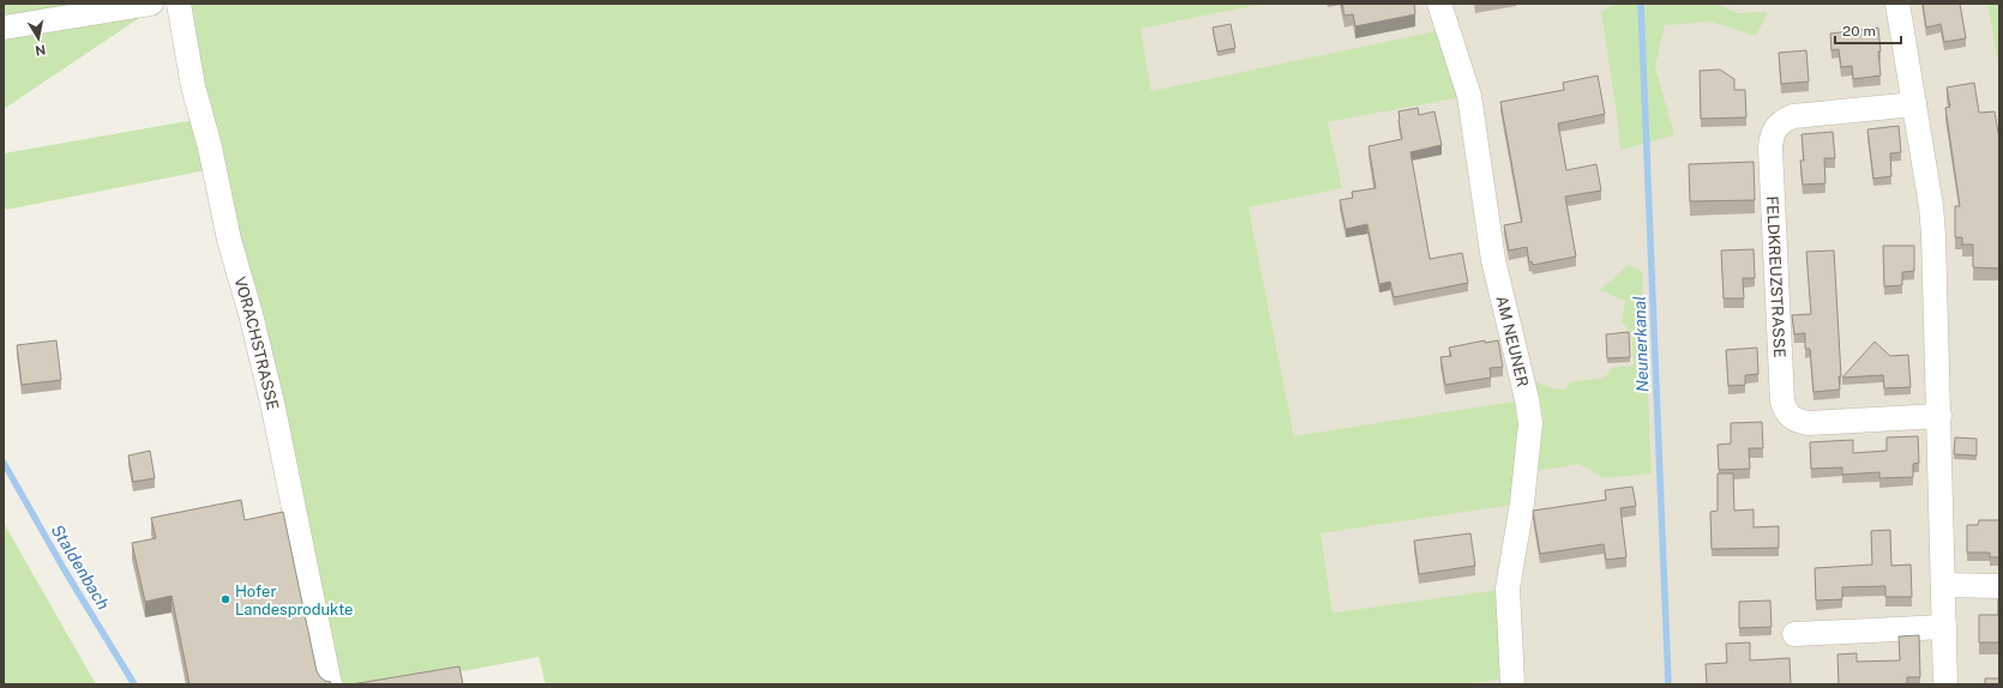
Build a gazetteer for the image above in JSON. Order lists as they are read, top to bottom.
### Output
{
  "streets": {
    "street": ["FELDKREUZSTRASSE", "AM NEUNER", "VORACHSTRASSE"]
  },
  "water": ["Neunerkanal", "Staldenbach"],
  "places": ["Hofer Landesprodukte"],
  "scale_bar": "20 m",
  "north": "bottom"
}
